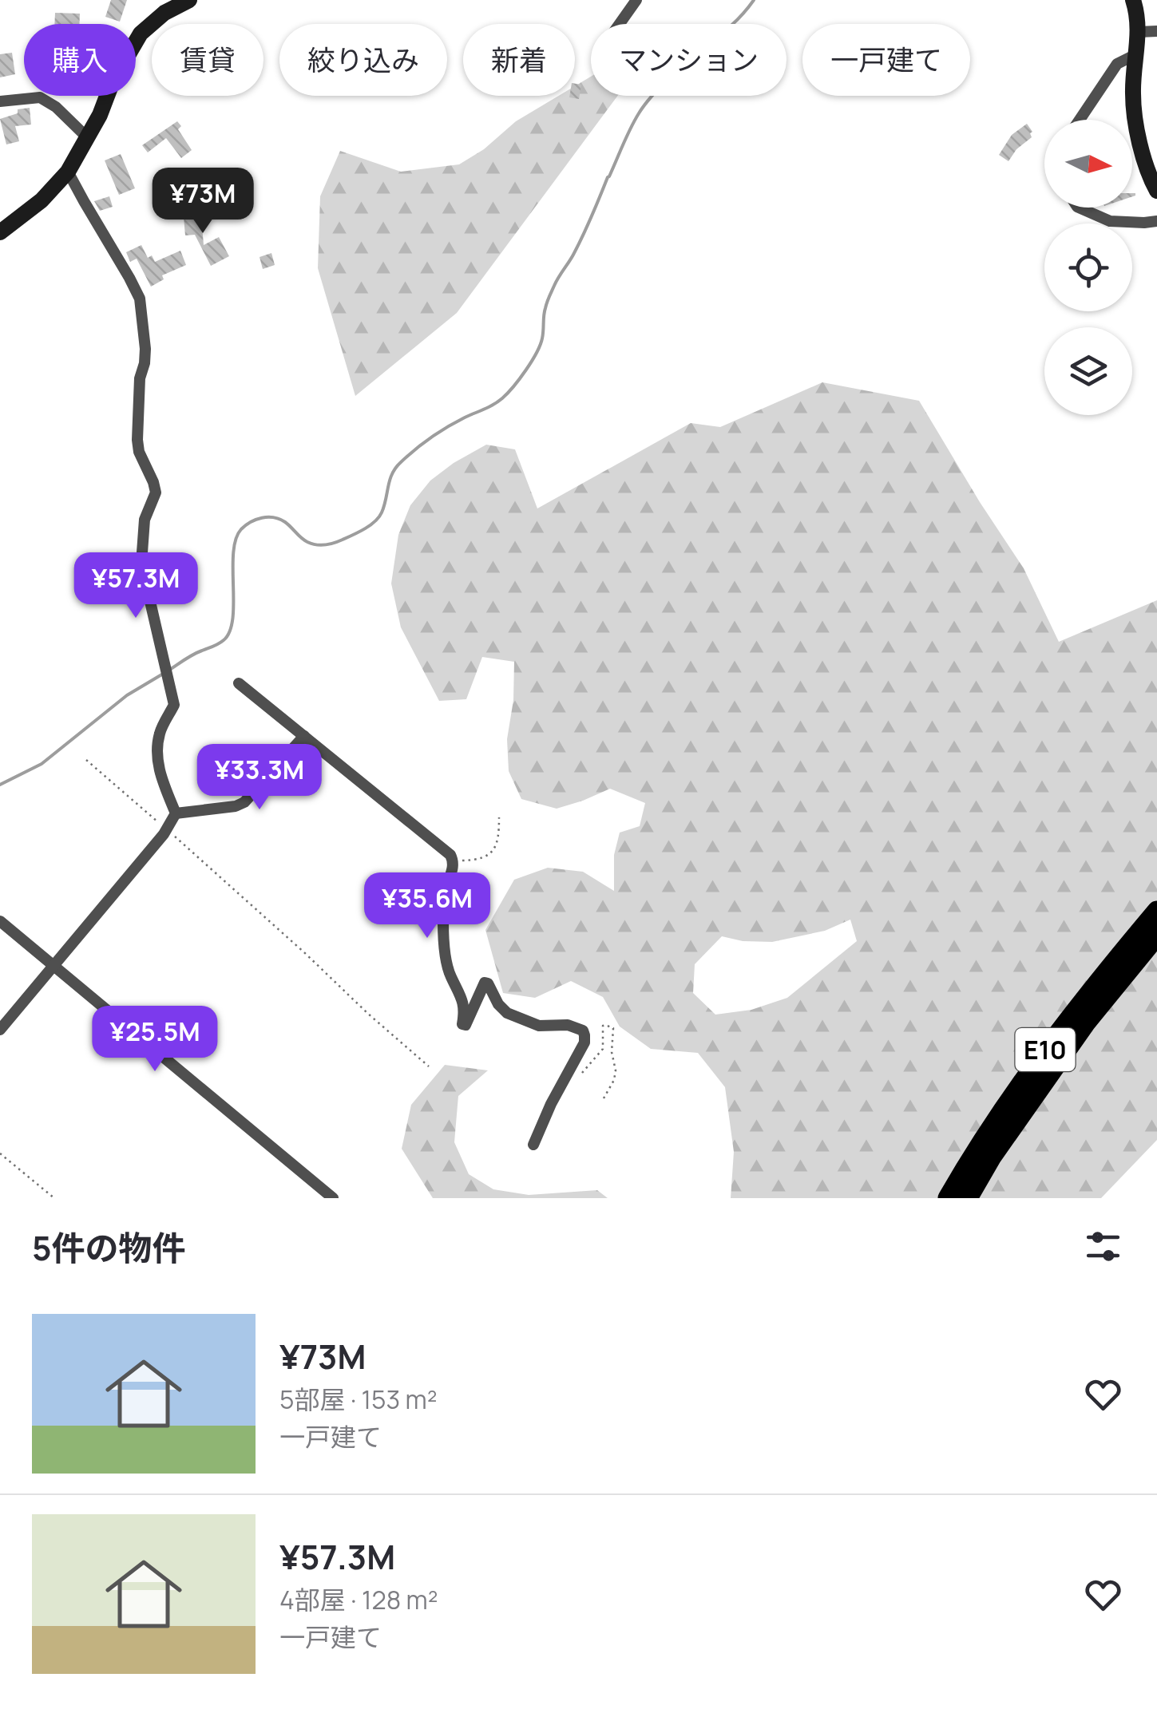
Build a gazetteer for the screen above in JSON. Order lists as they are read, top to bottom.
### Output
{
  "streets": {
    "highway": ["E10"]
  },
  "north": "right",
  "page": {
    "chip": [
      "購入",
      "賃貸",
      "絞り込み",
      "新着",
      "マンション",
      "一戸建て"
    ],
    "price": [
      "¥73M",
      "¥57.3M",
      "¥33.3M",
      "¥35.6M",
      "¥25.5M"
    ],
    "heading": "5件の物件",
    "list": [
      {
        "name": "¥73M",
        "note": "5部屋 · 153 m² · 一戸建て"
      },
      {
        "name": "¥57.3M",
        "note": "4部屋 · 128 m² · 一戸建て"
      }
    ]
  }
}
